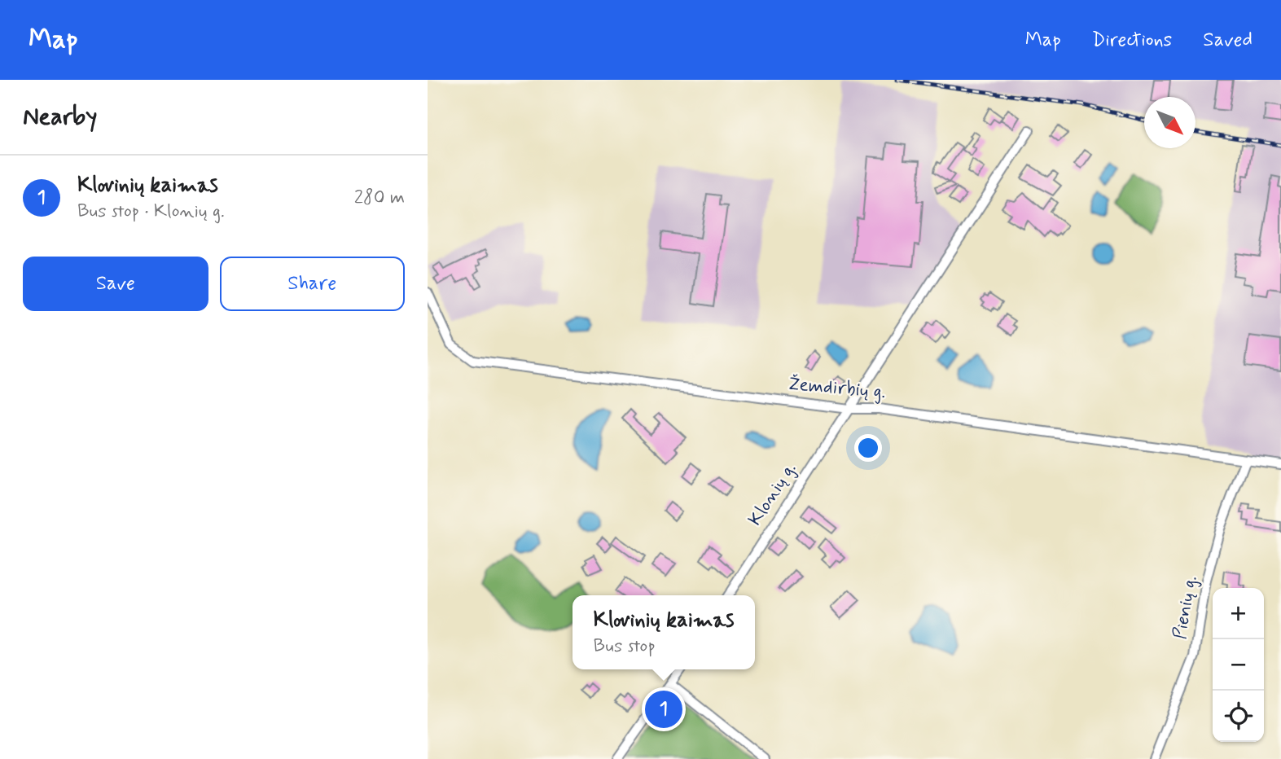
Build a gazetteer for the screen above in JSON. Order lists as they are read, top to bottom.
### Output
{
  "streets": {
    "street": ["Žemdirbių g.", "Klonių g.", "Pienių g."]
  },
  "crossings": [
    ["Žemdirbių g.", "Klonių g."],
    ["Žemdirbių g.", "Pienių g."]
  ],
  "north": "bottom right",
  "page": {
    "header": "Map",
    "nav": ["Map", "Directions", "Saved"],
    "heading": "Nearby",
    "list": [
      {
        "mark": "1",
        "name": "Klovinių kaimas",
        "note": "Bus stop · Klonių g.",
        "value": "280 m"
      }
    ],
    "buttons": ["Save", "Share"],
    "map_buttons": ["+", "−"],
    "popup": ["Klovinių kaimas", "Bus stop"],
    "pins": "1"
  }
}
